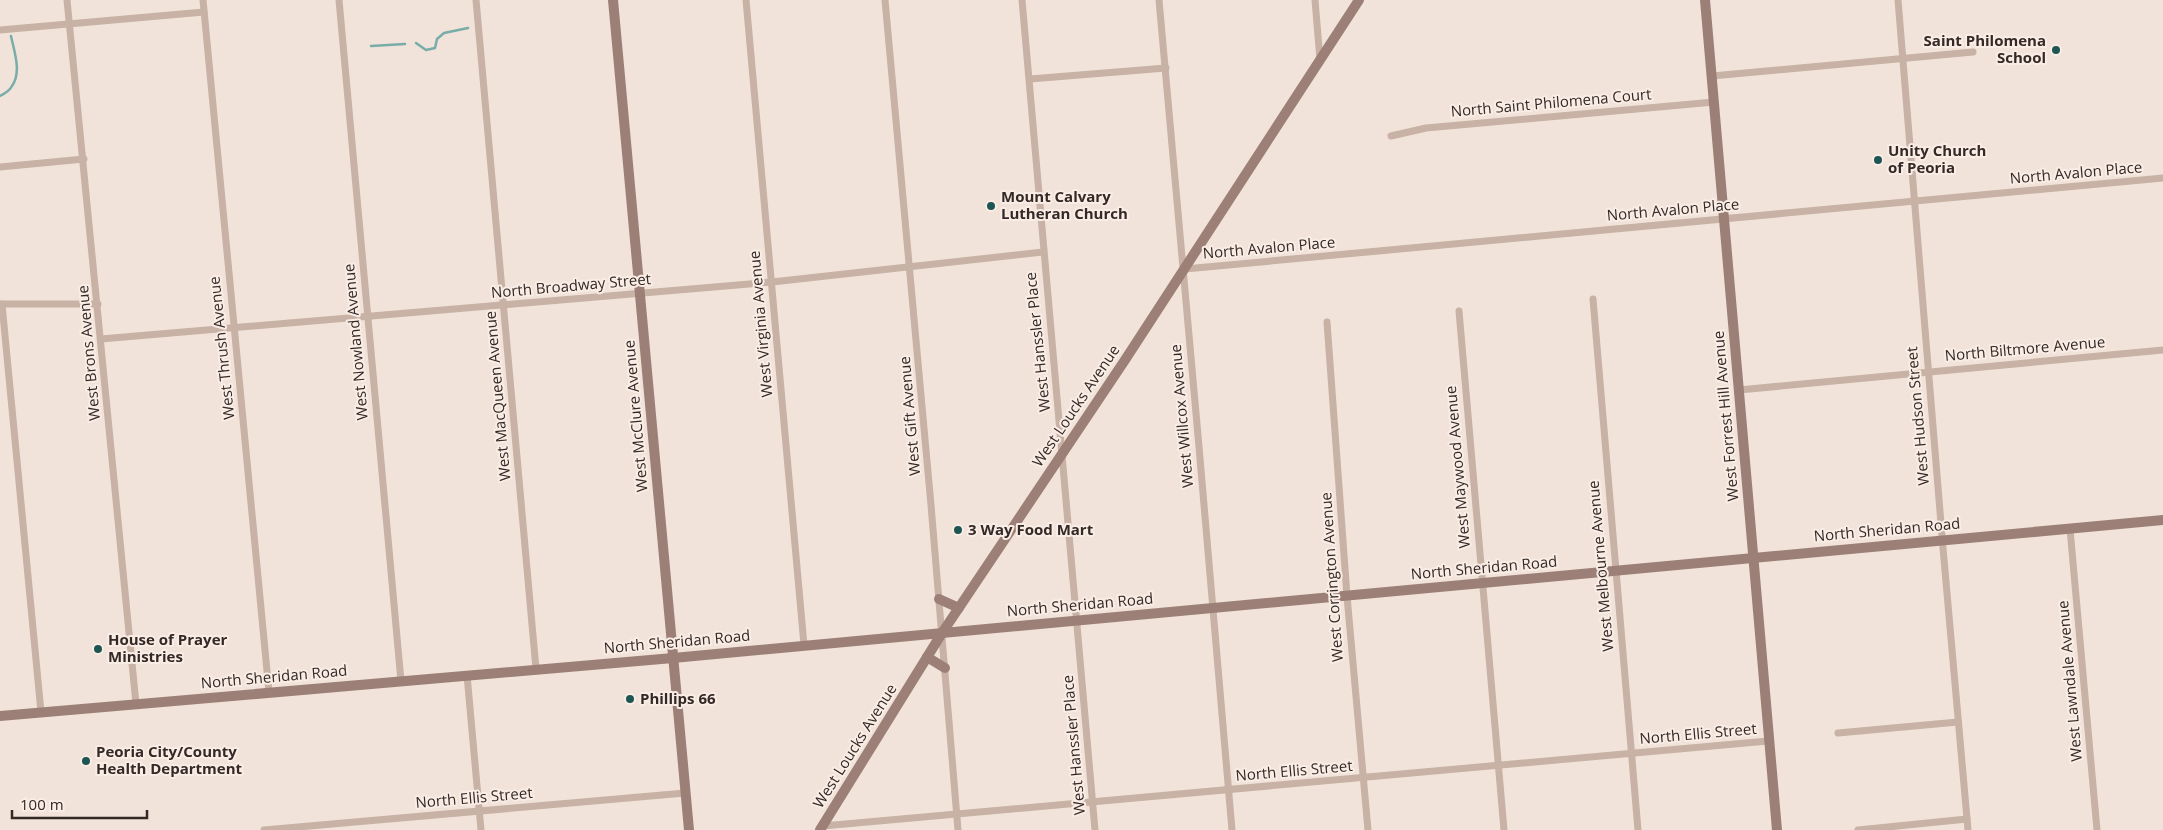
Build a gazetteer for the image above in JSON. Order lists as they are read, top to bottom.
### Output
{
  "streets": {
    "main road": [
      "West Loucks Avenue",
      "West McClure Avenue",
      "West Forrest Hill Avenue",
      "North Sheridan Road"
    ],
    "street": [
      "North Saint Philomena Court",
      "North Avalon Place",
      "North Broadway Street",
      "West Virginia Avenue",
      "West Nowland Avenue",
      "West Hanssler Place",
      "West Thrush Avenue",
      "North Biltmore Avenue",
      "West Brons Avenue",
      "West MacQueen Avenue",
      "West Gift Avenue",
      "West Willcox Avenue",
      "West Hudson Street",
      "West Maywood Avenue",
      "West Melbourne Avenue",
      "West Corrington Avenue",
      "West Lawndale Avenue",
      "North Ellis Street"
    ]
  },
  "crossings": [
    ["North Saint Philomena Court", "West Forrest Hill Avenue"],
    ["North Avalon Place", "West Loucks Avenue"],
    ["North Avalon Place", "West Willcox Avenue"],
    ["North Avalon Place", "West Forrest Hill Avenue"],
    ["North Avalon Place", "West Hudson Street"],
    ["North Broadway Street", "West Virginia Avenue"],
    ["North Broadway Street", "West Nowland Avenue"],
    ["North Broadway Street", "West Hanssler Place"],
    ["North Broadway Street", "West Thrush Avenue"],
    ["North Broadway Street", "West Brons Avenue"],
    ["North Broadway Street", "West MacQueen Avenue"],
    ["North Broadway Street", "West McClure Avenue"],
    ["North Broadway Street", "West Gift Avenue"],
    ["West Virginia Avenue", "North Sheridan Road"],
    ["West Nowland Avenue", "North Sheridan Road"],
    ["West Hanssler Place", "West Loucks Avenue"],
    ["West Hanssler Place", "North Sheridan Road"],
    ["West Hanssler Place", "North Ellis Street"],
    ["West Thrush Avenue", "North Sheridan Road"],
    ["North Biltmore Avenue", "West Forrest Hill Avenue"],
    ["North Biltmore Avenue", "West Hudson Street"],
    ["West Brons Avenue", "North Sheridan Road"],
    ["West MacQueen Avenue", "North Sheridan Road"],
    ["West Loucks Avenue", "West Gift Avenue"],
    ["West Loucks Avenue", "West Willcox Avenue"],
    ["West Loucks Avenue", "North Sheridan Road"],
    ["West Loucks Avenue", "North Ellis Street"],
    ["West McClure Avenue", "North Sheridan Road"],
    ["West McClure Avenue", "North Ellis Street"],
    ["West Gift Avenue", "North Sheridan Road"],
    ["West Gift Avenue", "North Ellis Street"],
    ["West Willcox Avenue", "North Sheridan Road"],
    ["West Willcox Avenue", "North Ellis Street"],
    ["West Forrest Hill Avenue", "North Sheridan Road"],
    ["West Forrest Hill Avenue", "North Ellis Street"],
    ["West Hudson Street", "North Sheridan Road"],
    ["West Maywood Avenue", "North Sheridan Road"],
    ["West Maywood Avenue", "North Ellis Street"],
    ["North Sheridan Road", "West Melbourne Avenue"],
    ["North Sheridan Road", "West Corrington Avenue"],
    ["North Sheridan Road", "West Lawndale Avenue"],
    ["West Melbourne Avenue", "North Ellis Street"],
    ["West Corrington Avenue", "North Ellis Street"]
  ],
  "places": [
    "Saint Philomena School",
    "Unity Church of Peoria",
    "Mount Calvary Lutheran Church",
    "3 Way Food Mart",
    "House of Prayer Ministries",
    "Phillips 66",
    "Peoria City/County Health Department"
  ],
  "scale_bar": "100 m"
}
